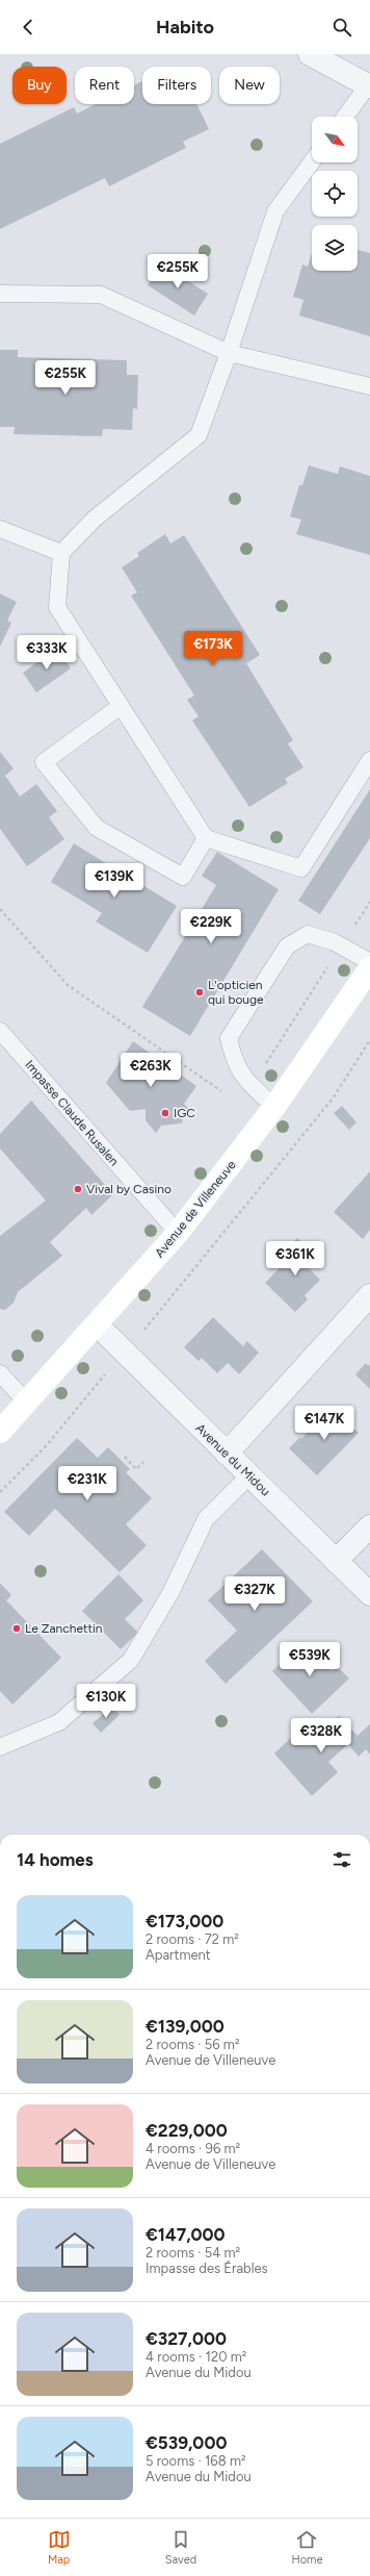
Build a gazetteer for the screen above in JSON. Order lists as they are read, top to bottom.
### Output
{
  "streets": {
    "main road": ["Avenue de Villeneuve"],
    "street": ["Avenue du Midou"],
    "lane": ["Impasse Claude Rusalen"]
  },
  "crossings": [
    ["Impasse Claude Rusalen", "Avenue de Villeneuve"],
    ["Avenue de Villeneuve", "Avenue du Midou"]
  ],
  "places": [
    "L'opticien qui bouge",
    "IGC",
    "Vival by Casino",
    "Le Zanchettin"
  ],
  "north": "bottom right",
  "page": {
    "header": "Habito",
    "chip": [
      "Buy",
      "Rent",
      "Filters",
      "New"
    ],
    "price": [
      "€255K",
      "€255K",
      "€173K",
      "€333K",
      "€139K",
      "€229K",
      "€263K",
      "€361K",
      "€147K",
      "€231K",
      "€327K",
      "€539K",
      "€130K",
      "€328K"
    ],
    "heading": "14 homes",
    "list": [
      {
        "name": "€173,000",
        "note": "2 rooms · 72 m² · Apartment"
      },
      {
        "name": "€139,000",
        "note": "2 rooms · 56 m² · Avenue de Villeneuve"
      },
      {
        "name": "€229,000",
        "note": "4 rooms · 96 m² · Avenue de Villeneuve"
      },
      {
        "name": "€147,000",
        "note": "2 rooms · 54 m² · Impasse des Érables"
      },
      {
        "name": "€327,000",
        "note": "4 rooms · 120 m² · Avenue du Midou"
      },
      {
        "name": "€539,000",
        "note": "5 rooms · 168 m² · Avenue du Midou"
      }
    ],
    "tabs": ["Map", "Saved", "Home"]
  }
}
